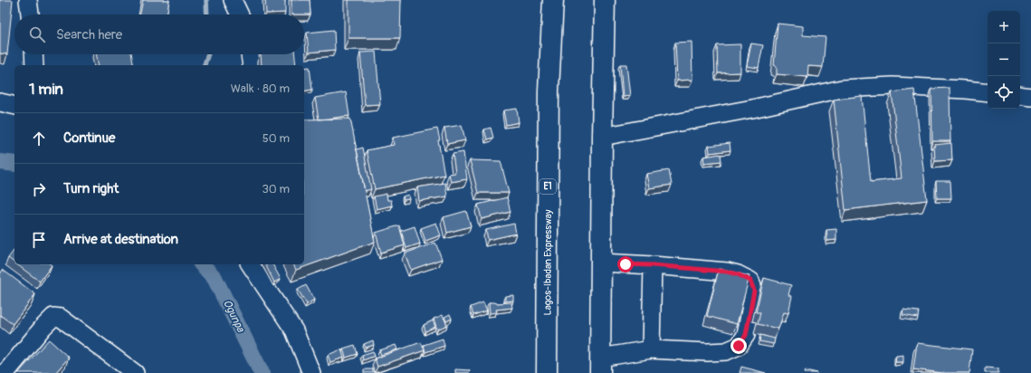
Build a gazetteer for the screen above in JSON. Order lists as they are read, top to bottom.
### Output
{
  "streets": {
    "highway": ["E1", "Lagos-Ibadan Expressway"]
  },
  "water": ["Ogunpa"],
  "page": {
    "map_buttons": ["+", "−"],
    "search": "Search here",
    "heading": ["1 min", "Walk · 80 m"],
    "list": [
      ["Continue", "50 m"],
      ["Turn right", "30 m"],
      "Arrive at destination"
    ]
  }
}
